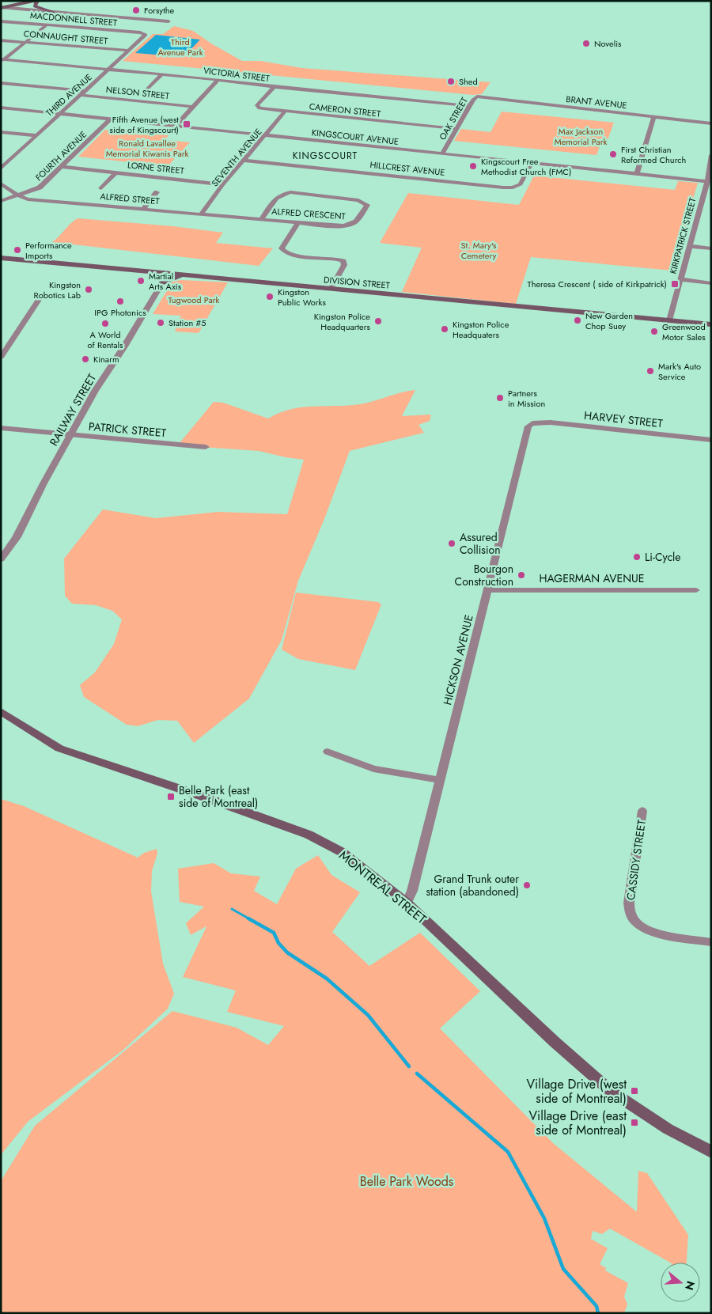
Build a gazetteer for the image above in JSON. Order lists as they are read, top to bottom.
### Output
{
  "streets": {
    "main road": ["DIVISION STREET", "MONTREAL STREET"],
    "street": [
      "MACDONNELL STREET",
      "CONNAUGHT STREET",
      "VICTORIA STREET",
      "NELSON STREET",
      "THIRD AVENUE",
      "BRANT AVENUE",
      "CAMERON STREET",
      "OAK STREET",
      "KINGSCOURT AVENUE",
      "FOURTH AVENUE",
      "SEVENTH AVENUE",
      "LORNE STREET",
      "HILLCREST AVENUE",
      "ALFRED STREET",
      "ALFRED CRESCENT",
      "KIRKPATRICK STREET",
      "RAILWAY STREET",
      "HARVEY STREET",
      "PATRICK STREET",
      "HAGERMAN AVENUE",
      "HICKSON AVENUE",
      "CASSIDY STREET"
    ]
  },
  "crossings": [
    ["MACDONNELL STREET", "THIRD AVENUE"],
    ["CONNAUGHT STREET", "THIRD AVENUE"],
    ["VICTORIA STREET", "THIRD AVENUE"],
    ["VICTORIA STREET", "CAMERON STREET"],
    ["VICTORIA STREET", "OAK STREET"],
    ["NELSON STREET", "THIRD AVENUE"],
    ["THIRD AVENUE", "KINGSCOURT AVENUE"],
    ["BRANT AVENUE", "OAK STREET"],
    ["CAMERON STREET", "OAK STREET"],
    ["CAMERON STREET", "SEVENTH AVENUE"],
    ["OAK STREET", "KINGSCOURT AVENUE"],
    ["KINGSCOURT AVENUE", "FOURTH AVENUE"],
    ["KINGSCOURT AVENUE", "SEVENTH AVENUE"],
    ["KINGSCOURT AVENUE", "HILLCREST AVENUE"],
    ["KINGSCOURT AVENUE", "KIRKPATRICK STREET"],
    ["FOURTH AVENUE", "LORNE STREET"],
    ["FOURTH AVENUE", "ALFRED STREET"],
    ["SEVENTH AVENUE", "LORNE STREET"],
    ["SEVENTH AVENUE", "HILLCREST AVENUE"],
    ["SEVENTH AVENUE", "ALFRED STREET"],
    ["ALFRED STREET", "ALFRED CRESCENT"],
    ["KIRKPATRICK STREET", "DIVISION STREET"],
    ["DIVISION STREET", "RAILWAY STREET"],
    ["RAILWAY STREET", "PATRICK STREET"],
    ["HARVEY STREET", "HICKSON AVENUE"],
    ["HAGERMAN AVENUE", "HICKSON AVENUE"],
    ["HICKSON AVENUE", "MONTREAL STREET"]
  ],
  "districts": ["KINGSCOURT"],
  "parks": [
    "Third Avenue Park",
    "Max Jackson Memorial Park",
    "Ronald Lavallee Memorial Kiwanis Park",
    "St. Mary's Cemetery",
    "Tugwood Park",
    "Belle Park Woods"
  ],
  "places": {
    "other": [
      "Forsythe",
      "Novelis",
      "Shed",
      "First Christian Reformed Church",
      "Kingscourt Free Methodist Church (FMC)",
      "Performance Imports",
      "Martial Arts Axis",
      "Kingston Robotics Lab",
      "Kingston Public Works",
      "IPG Photonics",
      "New Garden Chop Suey",
      "Kingston Police Headquarters",
      "Station #5",
      "A World of Rentals",
      "Kingston Police Headquaters",
      "Greenwood Motor Sales",
      "Kinarm",
      "Mark's Auto Service",
      "Partners in Mission",
      "Assured Collision",
      "Li-Cycle",
      "Bourgon Construction",
      "Grand Trunk outer station (abandoned)"
    ],
    "transit": [
      "Fifth Avenue (west side of Kingscourt)",
      "Theresa Crescent ( side of Kirkpatrick)",
      "Belle Park (east side of Montreal)",
      "Village Drive (west side of Montreal)",
      "Village Drive (east side of Montreal)"
    ]
  },
  "north": "right"
}
